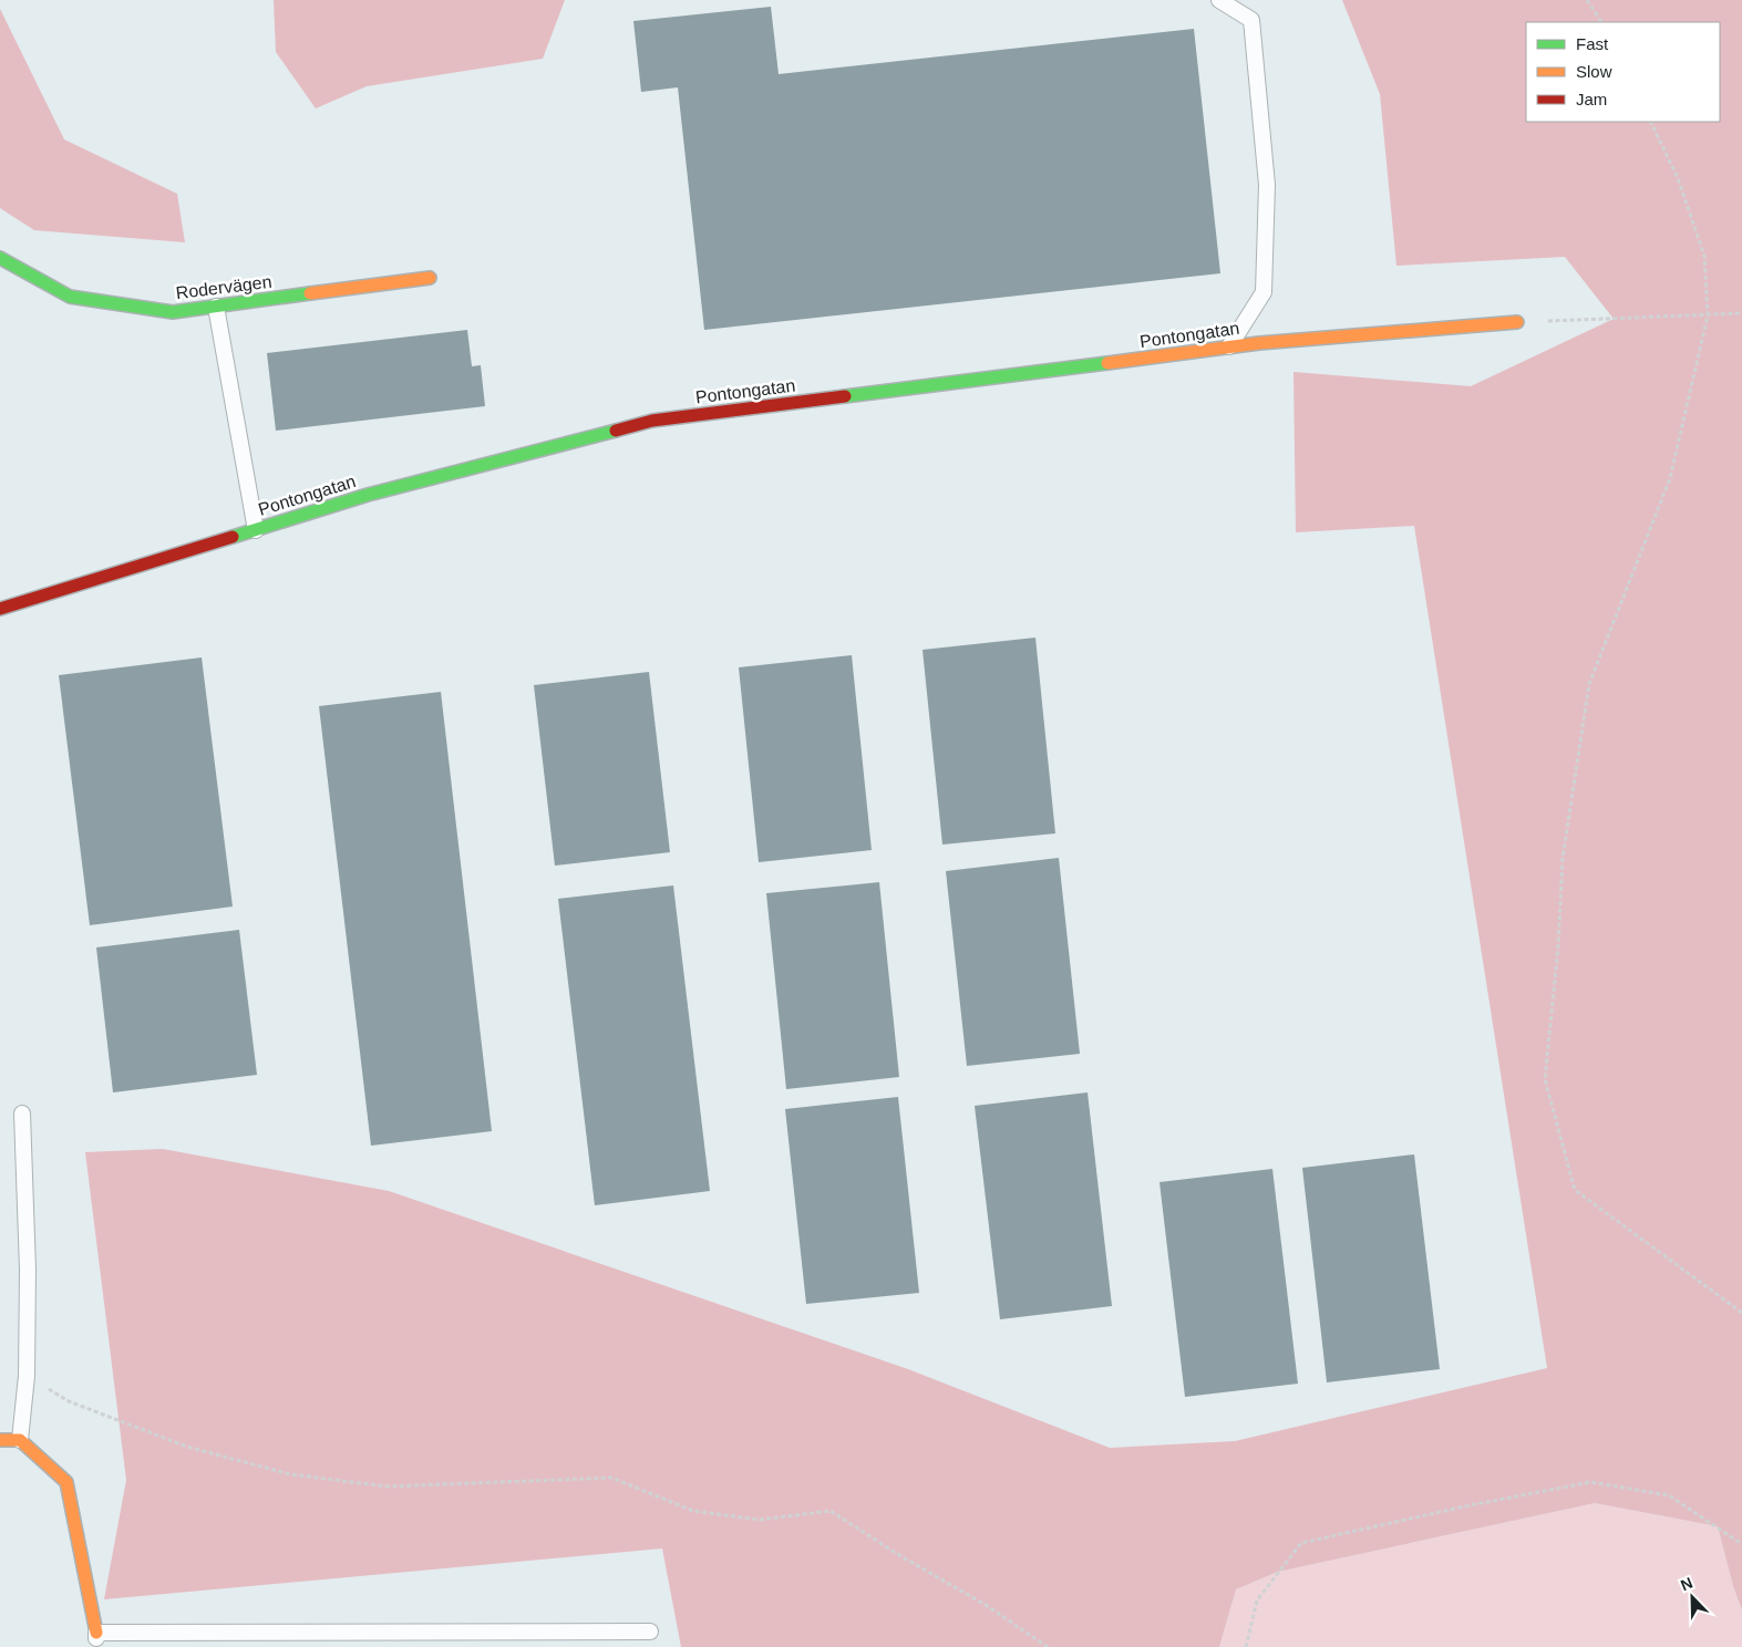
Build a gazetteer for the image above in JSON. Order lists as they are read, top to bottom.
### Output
{
  "streets": {
    "street": ["Rodervägen", "Pontongatan"]
  },
  "legend": ["Fast", "Slow", "Jam"],
  "north": "top left"
}
